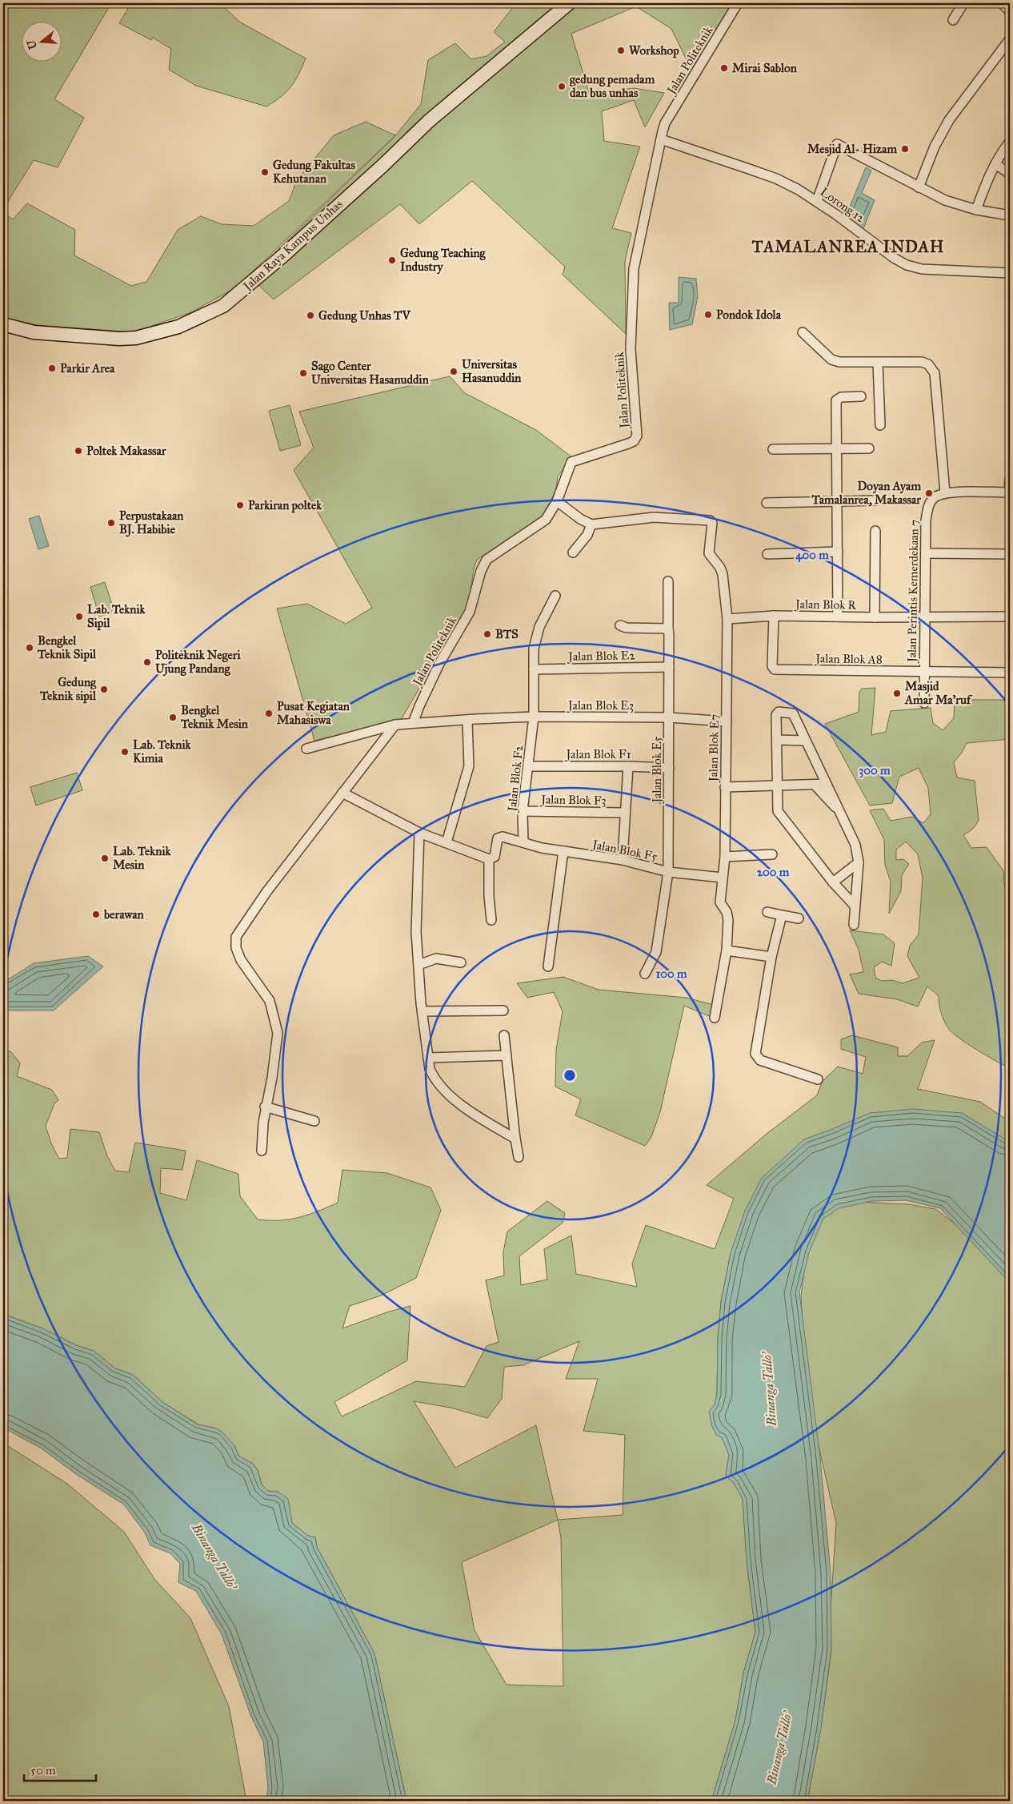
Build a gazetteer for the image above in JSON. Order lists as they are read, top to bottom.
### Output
{
  "streets": {
    "street": [
      "Jalan Politeknik",
      "Lorong 12",
      "Jalan Raya Kampus Unhas",
      "Jalan Perintis Kemerdekaan 7",
      "Jalan Blok R",
      "Jalan Blok E2",
      "Jalan Blok A8",
      "Jalan Blok E3",
      "Jalan Blok E7",
      "Jalan Blok F1",
      "Jalan Blok E5",
      "Jalan Blok F2",
      "Jalan Blok F3",
      "Jalan Blok F5"
    ]
  },
  "crossings": [
    ["Jalan Politeknik", "Lorong 12"],
    ["Jalan Politeknik", "Jalan Blok E3"],
    ["Jalan Perintis Kemerdekaan 7", "Jalan Blok R"],
    ["Jalan Perintis Kemerdekaan 7", "Jalan Blok A8"],
    ["Jalan Blok R", "Jalan Blok A8"],
    ["Jalan Blok R", "Jalan Blok E7"],
    ["Jalan Blok E2", "Jalan Blok E5"],
    ["Jalan Blok E2", "Jalan Blok F2"],
    ["Jalan Blok E3", "Jalan Blok E7"],
    ["Jalan Blok E3", "Jalan Blok E5"],
    ["Jalan Blok E3", "Jalan Blok F2"],
    ["Jalan Blok E7", "Jalan Blok F5"],
    ["Jalan Blok F1", "Jalan Blok E5"],
    ["Jalan Blok F1", "Jalan Blok F2"],
    ["Jalan Blok E5", "Jalan Blok F5"],
    ["Jalan Blok F2", "Jalan Blok F3"],
    ["Jalan Blok F2", "Jalan Blok F5"]
  ],
  "districts": ["TAMALANREA INDAH"],
  "water": ["Binanga Tallo'"],
  "places": [
    "Workshop",
    "Mirai Sablon",
    "gedung pemadam dan bus unhas",
    "Mesjid Al- Hizam",
    "Gedung Fakultas Kehutanan",
    "Gedung Teaching Industry",
    "Pondok Idola",
    "Gedung Unhas TV",
    "Parkir Area",
    "Universitas Hasanuddin",
    "Sago Center Universitas Hasanuddin",
    "Poltek Makassar",
    "Doyan Ayam Tamalanrea, Makassar",
    "Parkiran poltek",
    "Perpustakaan BJ. Habibie",
    "Lab. Teknik Sipil",
    "BTS",
    "Bengkel Teknik Sipil",
    "Politeknik Negeri Ujung Pandang",
    "Gedung Teknik sipil",
    "Masjid Amar Ma'ruf",
    "Pusat Kegiatan Mahasiswa",
    "Bengkel Teknik Mesin",
    "Lab. Teknik Kimia",
    "Lab. Teknik Mesin",
    "berawan"
  ],
  "scale_bar": "50 m",
  "north": "left",
  "rings": [
    "400 m",
    "300 m",
    "200 m",
    "100 m"
  ]
}
